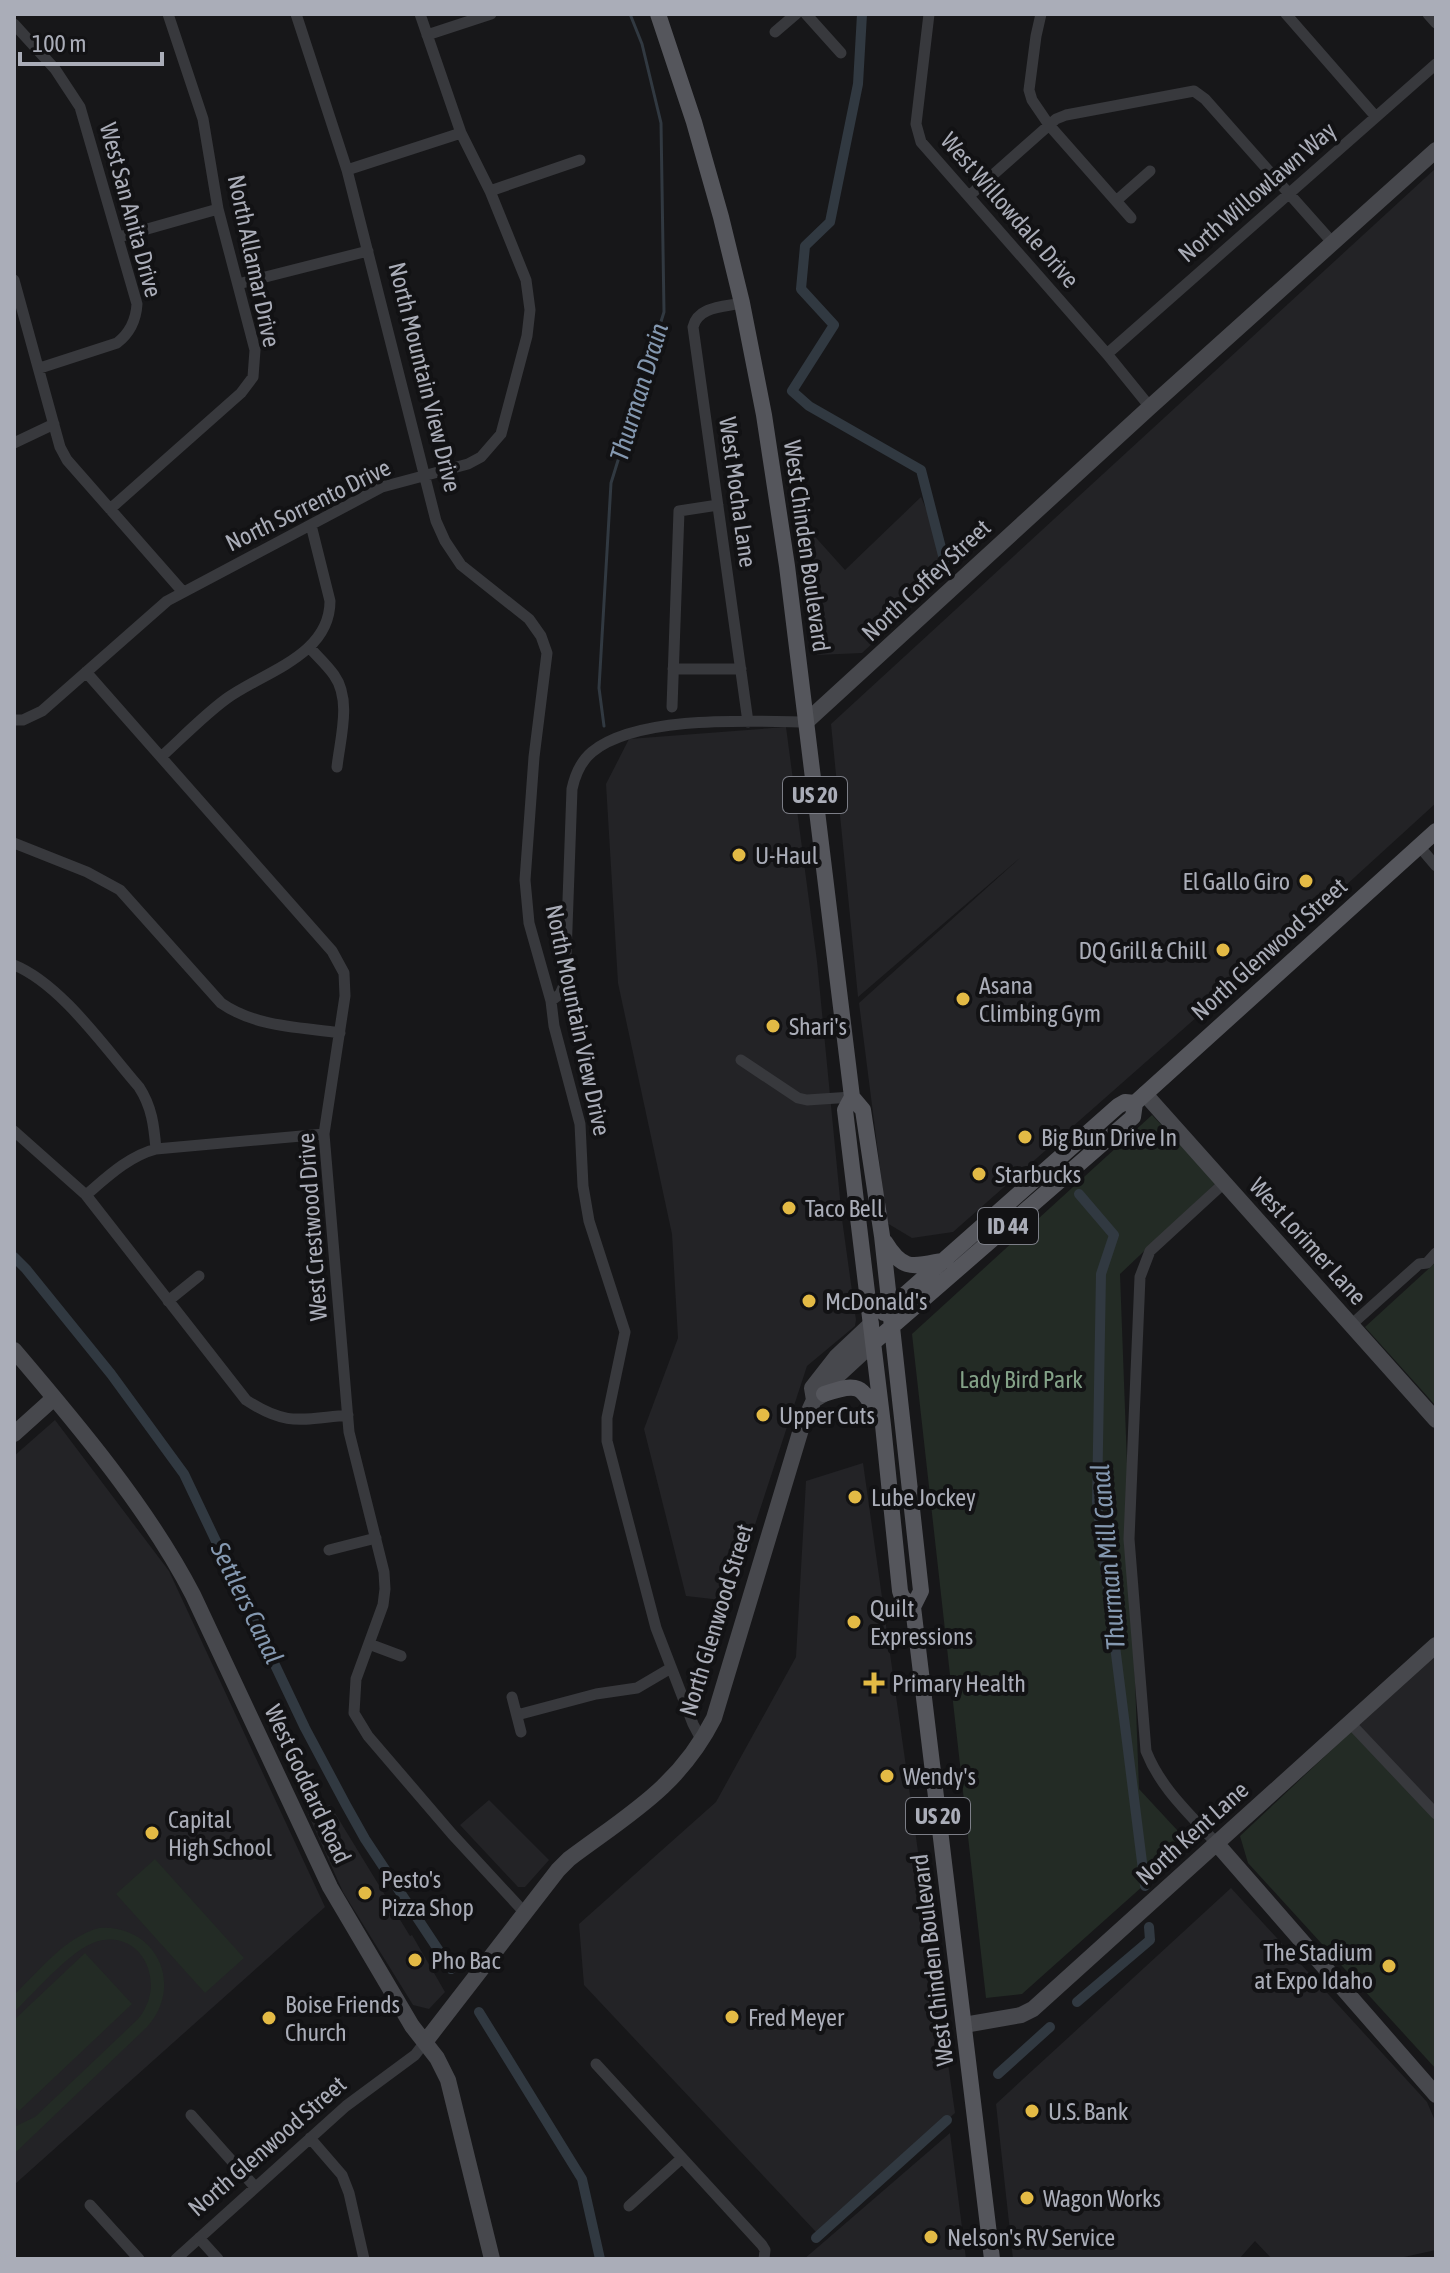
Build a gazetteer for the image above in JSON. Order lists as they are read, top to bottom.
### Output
{
  "streets": {
    "main road": [
      "West Chinden Boulevard",
      "US 20",
      "North Glenwood Street",
      "ID 44"
    ],
    "street": [
      "North Willowlawn Way",
      "West San Anita Drive",
      "West Willowdale Drive",
      "North Allamar Drive",
      "North Mountain View Drive",
      "West Mocha Lane",
      "North Sorrento Drive",
      "North Coffey Street",
      "West Crestwood Drive",
      "West Lorimer Lane",
      "West Goddard Road",
      "North Kent Lane"
    ]
  },
  "crossings": [
    ["North Willowlawn Way", "West Willowdale Drive"],
    ["West Willowdale Drive", "North Coffey Street"],
    ["North Mountain View Drive", "North Sorrento Drive"],
    ["North Mountain View Drive", "North Glenwood Street"],
    ["West Mocha Lane", "West Chinden Boulevard"],
    ["North Sorrento Drive", "West Crestwood Drive"],
    ["West Chinden Boulevard", "North Coffey Street"],
    ["West Chinden Boulevard", "North Glenwood Street"],
    ["West Chinden Boulevard", "North Kent Lane"],
    ["North Glenwood Street", "West Crestwood Drive"],
    ["North Glenwood Street", "West Lorimer Lane"],
    ["North Glenwood Street", "West Goddard Road"]
  ],
  "water": ["Thurman Drain", "Thurman Mill Canal", "Settlers Canal"],
  "parks": ["Lady Bird Park"],
  "places": {
    "other": [
      "U-Haul",
      "El Gallo Giro",
      "DQ Grill & Chill",
      "Asana Climbing Gym",
      "Shari's",
      "Big Bun Drive In",
      "Starbucks",
      "Taco Bell",
      "McDonald's",
      "Upper Cuts",
      "Lube Jockey",
      "Quilt Expressions",
      "Wendy's",
      "Capital High School",
      "Pesto's Pizza Shop",
      "Pho Bac",
      "The Stadium at Expo Idaho",
      "Fred Meyer",
      "Boise Friends Church",
      "U.S. Bank",
      "Wagon Works",
      "Nelson's RV Service"
    ],
    "health": ["Primary Health"]
  },
  "scale_bar": "100 m"
}
